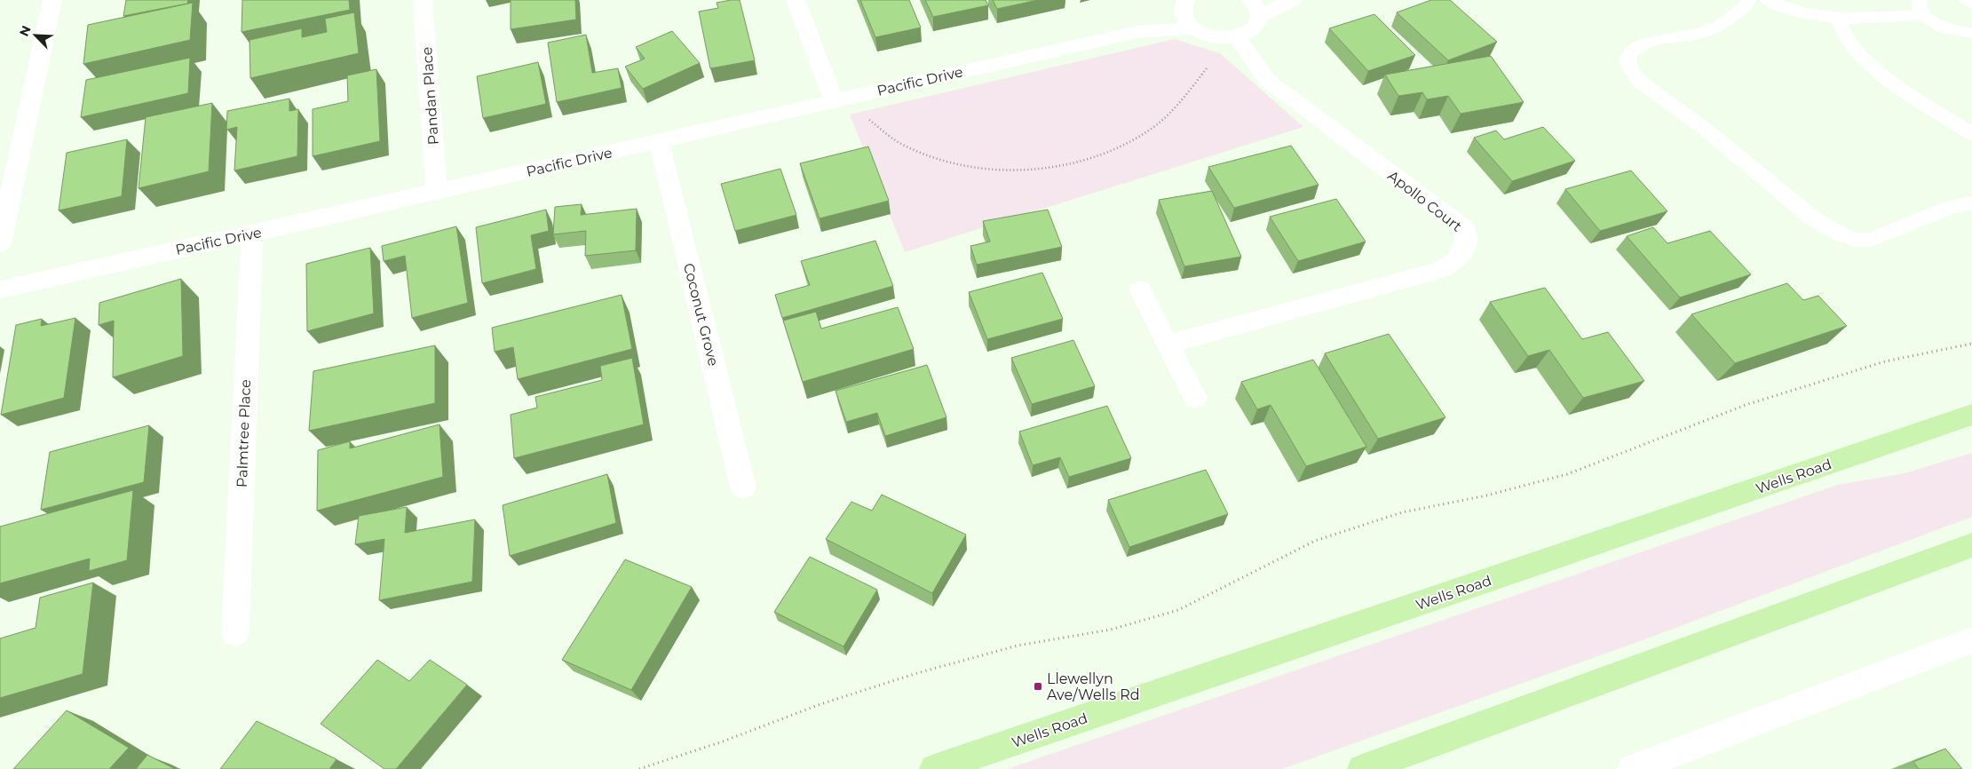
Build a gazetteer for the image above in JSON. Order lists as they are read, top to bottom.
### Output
{
  "streets": {
    "main road": ["Wells Road"],
    "street": [
      "Pacific Drive",
      "Pandan Place",
      "Apollo Court",
      "Coconut Grove",
      "Palmtree Place"
    ]
  },
  "crossings": [
    ["Pacific Drive", "Pandan Place"],
    ["Pacific Drive", "Coconut Grove"],
    ["Pacific Drive", "Palmtree Place"]
  ],
  "places": {
    "transit": ["Llewellyn Ave/Wells Rd"]
  },
  "north": "top left"
}
